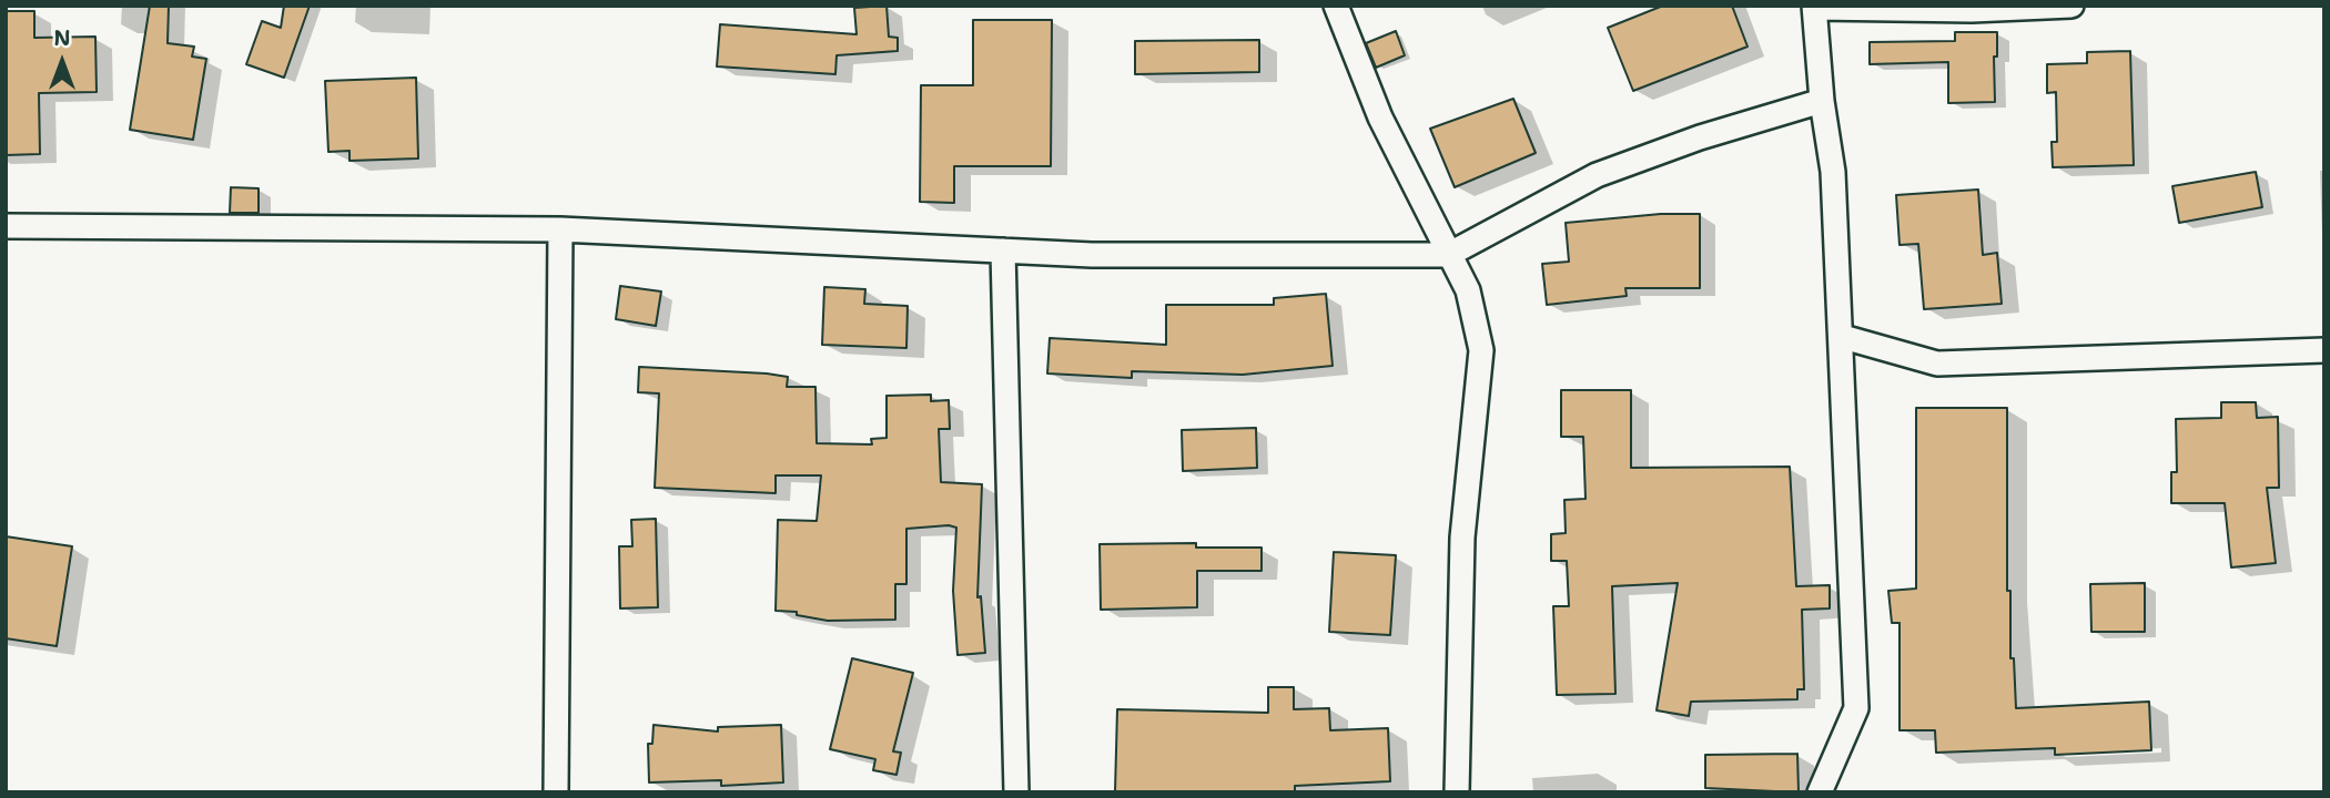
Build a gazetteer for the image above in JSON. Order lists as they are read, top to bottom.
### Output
{
  "north": "top"
}
